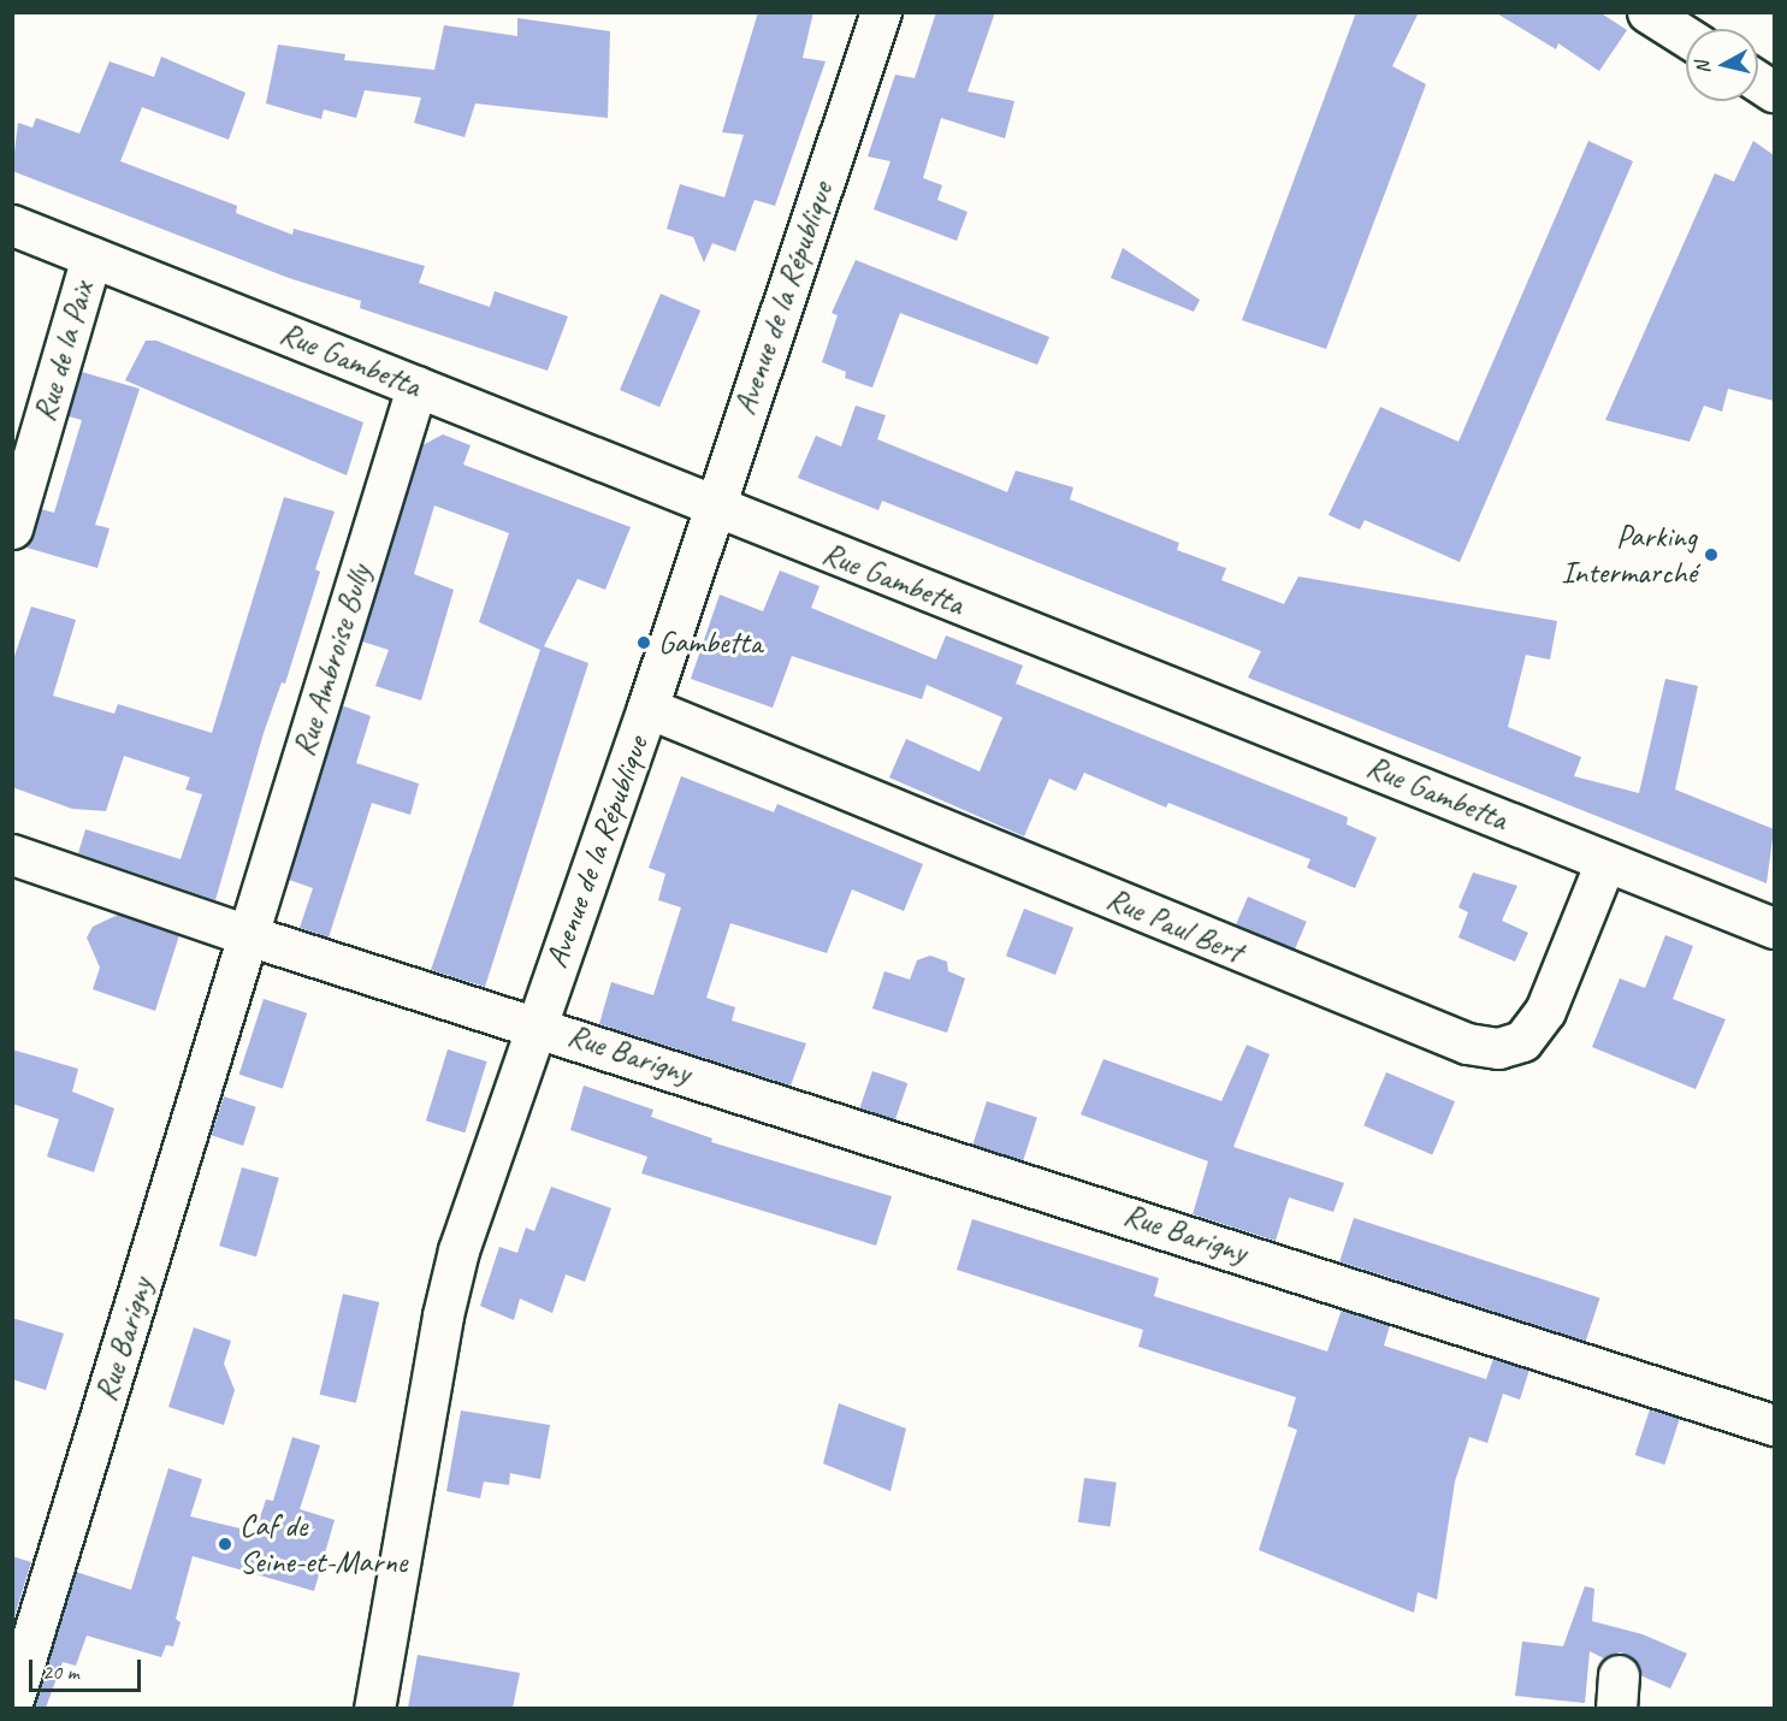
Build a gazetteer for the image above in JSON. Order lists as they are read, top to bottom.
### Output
{
  "streets": {
    "street": [
      "Avenue de la République",
      "Rue de la Paix",
      "Rue Gambetta",
      "Rue Ambroise Bully",
      "Rue Paul Bert",
      "Rue Barigny"
    ]
  },
  "crossings": [
    ["Avenue de la République", "Rue Gambetta"],
    ["Avenue de la République", "Rue Paul Bert"],
    ["Avenue de la République", "Rue Barigny"],
    ["Rue de la Paix", "Rue Gambetta"],
    ["Rue Gambetta", "Rue Ambroise Bully"],
    ["Rue Gambetta", "Rue Paul Bert"],
    ["Rue Ambroise Bully", "Rue Barigny"]
  ],
  "places": ["Parking Intermarché", "Gambetta", "Caf de Seine-et-Marne"],
  "scale_bar": "20 m",
  "north": "left"
}
